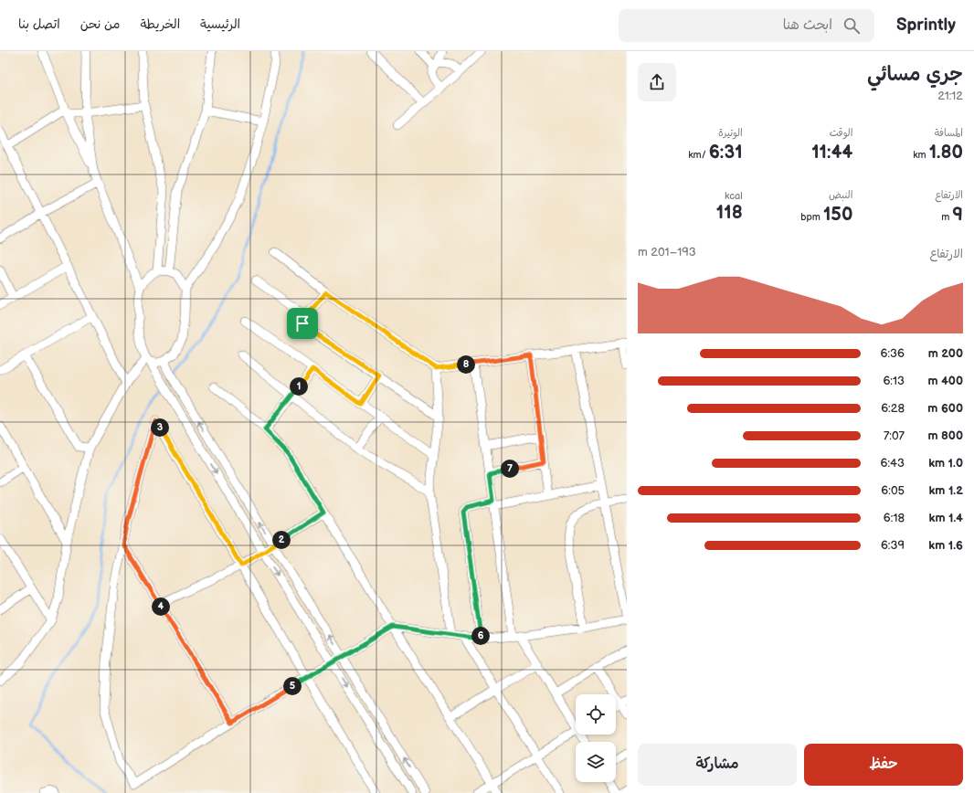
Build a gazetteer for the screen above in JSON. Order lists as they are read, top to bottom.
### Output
{
  "page": {
    "header": "Sprintly",
    "search": "ابحث هنا",
    "nav": [
      "الرئيسية",
      "الخريطة",
      "من نحن",
      "اتصل بنا"
    ],
    "heading": ["جري مسائي", "21:12"],
    "stats": [
      ["المسافة", "1.80 km"],
      ["الوقت", "11:44"],
      ["الوتيرة", "6:31 /km"],
      ["الارتفاع", "9 m"],
      ["النبض", "150 bpm"],
      ["kcal", "118"]
    ],
    "chart": ["الارتفاع", "193–201 m"],
    "list": [
      {
        "name": "200 m",
        "note": "6:36"
      },
      {
        "name": "400 m",
        "note": "6:13"
      },
      {
        "name": "600 m",
        "note": "6:28"
      },
      {
        "name": "800 m",
        "note": "7:07"
      },
      {
        "name": "1.0 km",
        "note": "6:43"
      },
      {
        "name": "1.2 km",
        "note": "6:05"
      },
      {
        "name": "1.4 km",
        "note": "6:18"
      },
      {
        "name": "1.6 km",
        "note": "6:39"
      }
    ],
    "pins": [
      "8",
      "1",
      "3",
      "7",
      "2",
      "4",
      "6",
      "5"
    ],
    "buttons": ["حفظ", "مشاركة"]
  }
}
